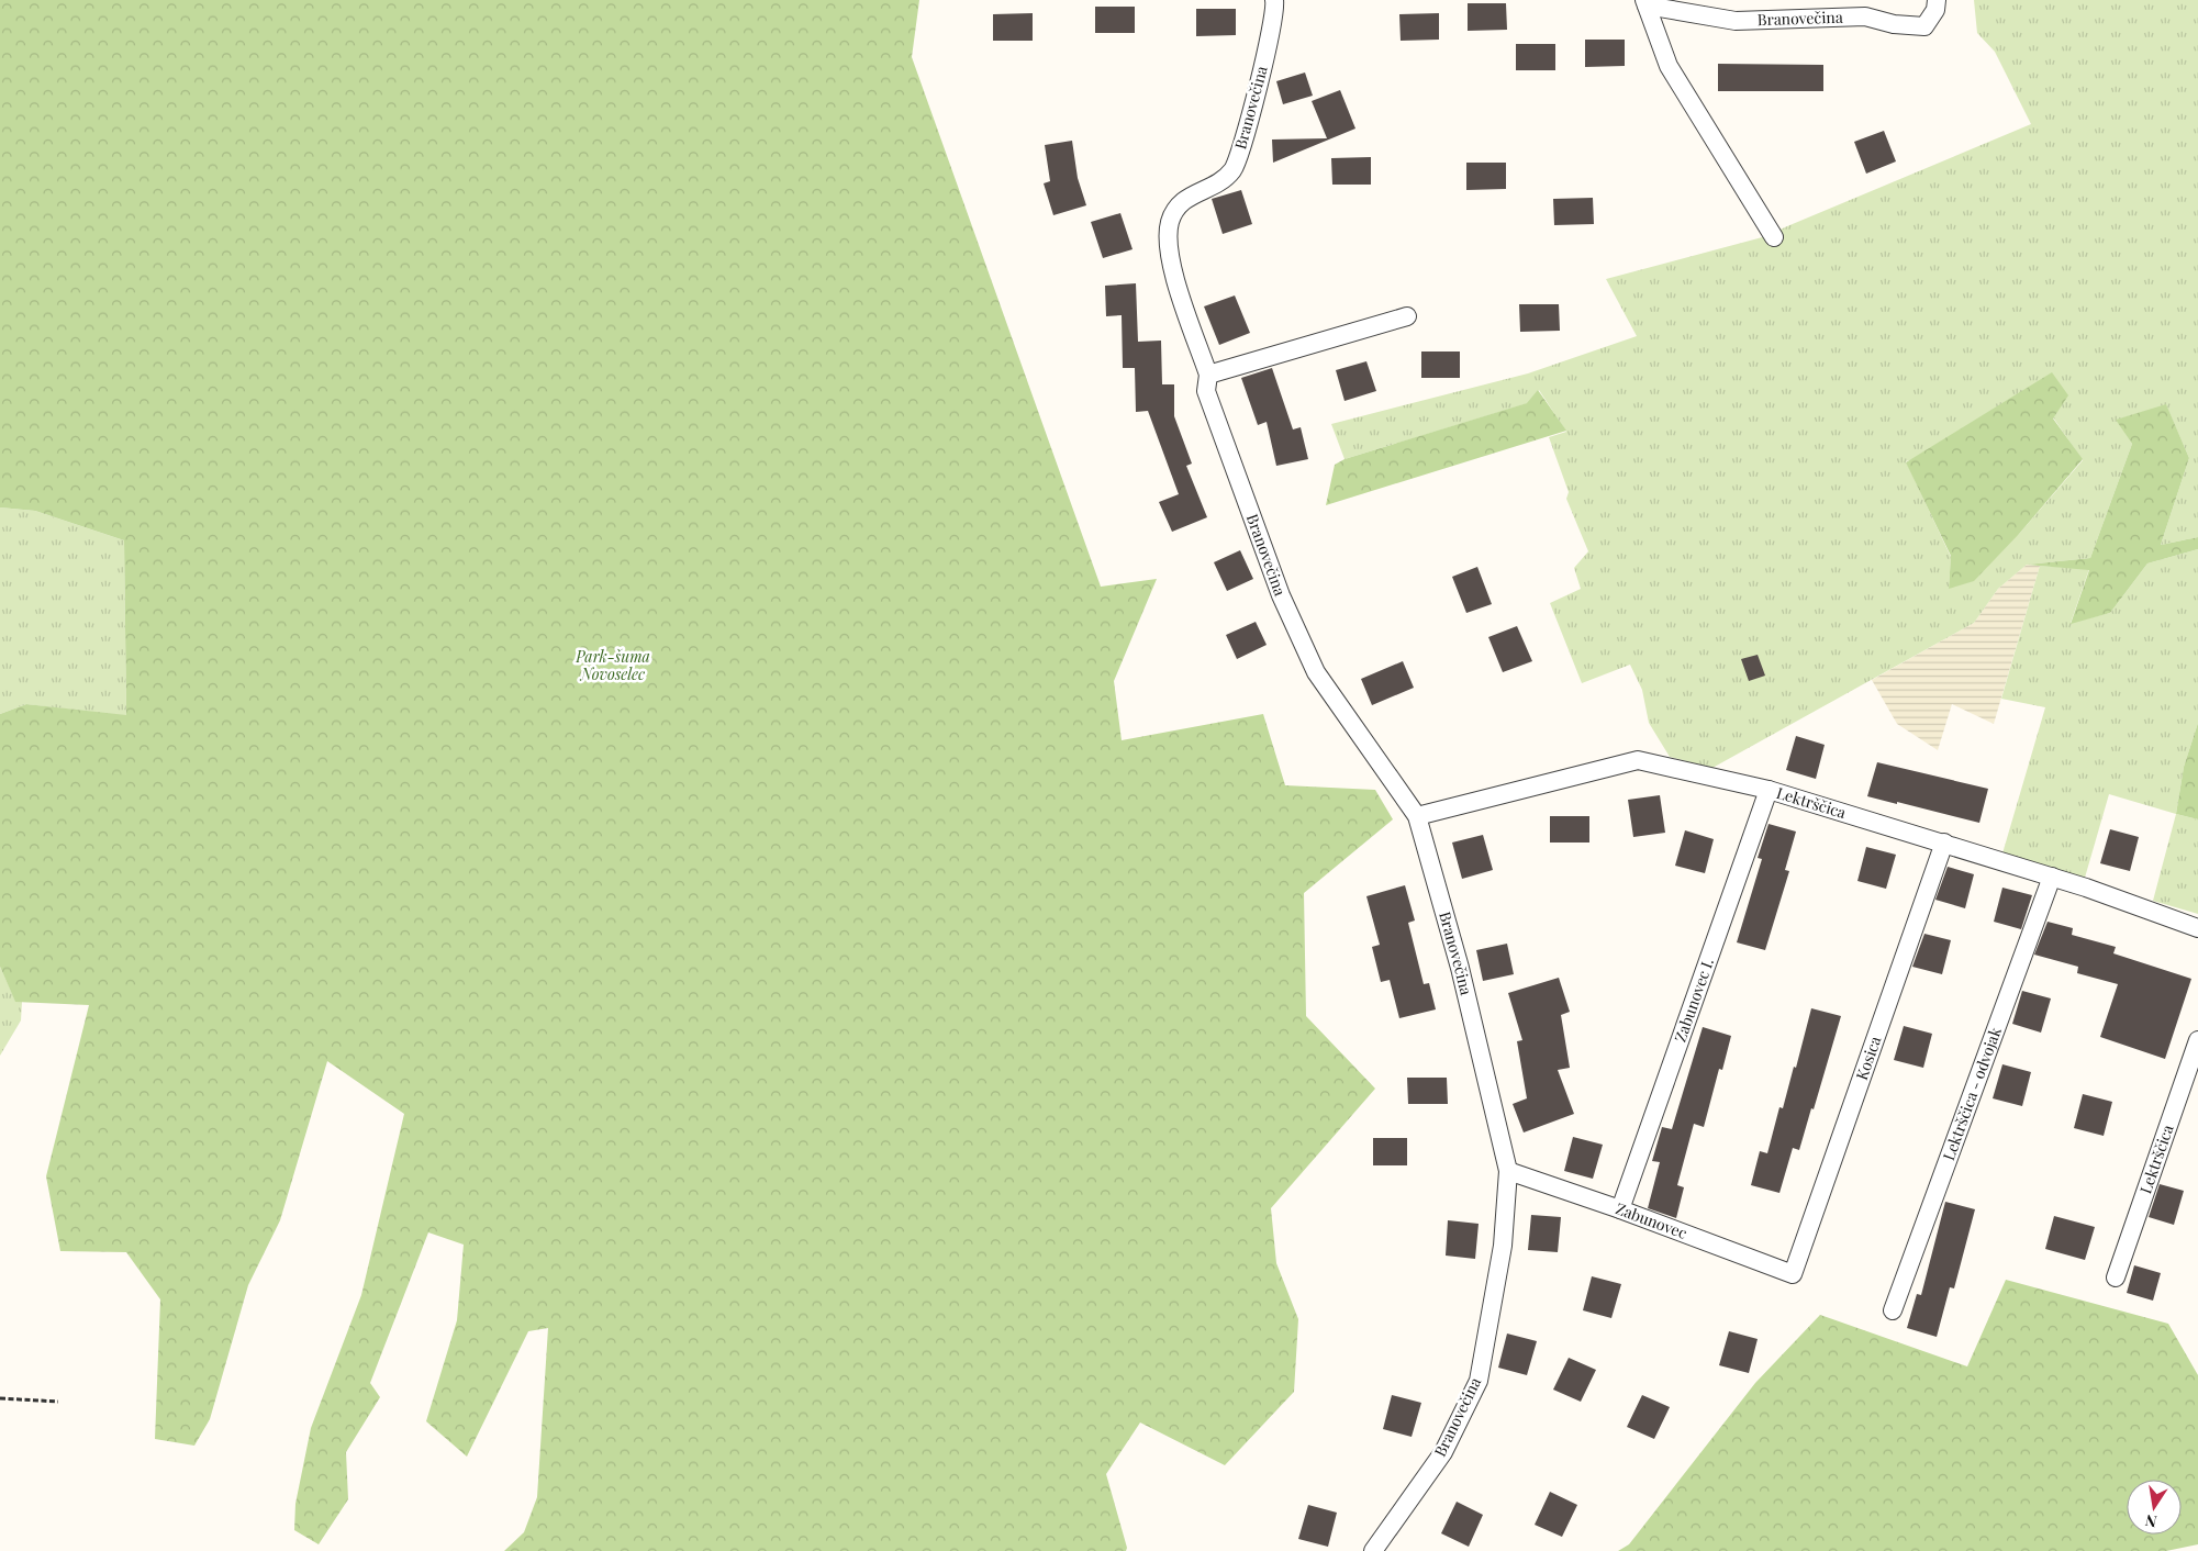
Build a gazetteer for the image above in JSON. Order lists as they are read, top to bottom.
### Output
{
  "streets": {
    "street": [
      "Branovečina",
      "Lektrščica",
      "Zabunovec I.",
      "Kosica",
      "Lektrščica - odvojak",
      "Zabunovec"
    ]
  },
  "crossings": [
    ["Branovečina", "Lektrščica"],
    ["Branovečina", "Zabunovec"],
    ["Lektrščica", "Zabunovec I."],
    ["Lektrščica", "Kosica"],
    ["Lektrščica", "Lektrščica - odvojak"],
    ["Zabunovec I.", "Zabunovec"],
    ["Kosica", "Zabunovec"]
  ],
  "parks": ["Park-šuma Novoselec"],
  "north": "bottom"
}
